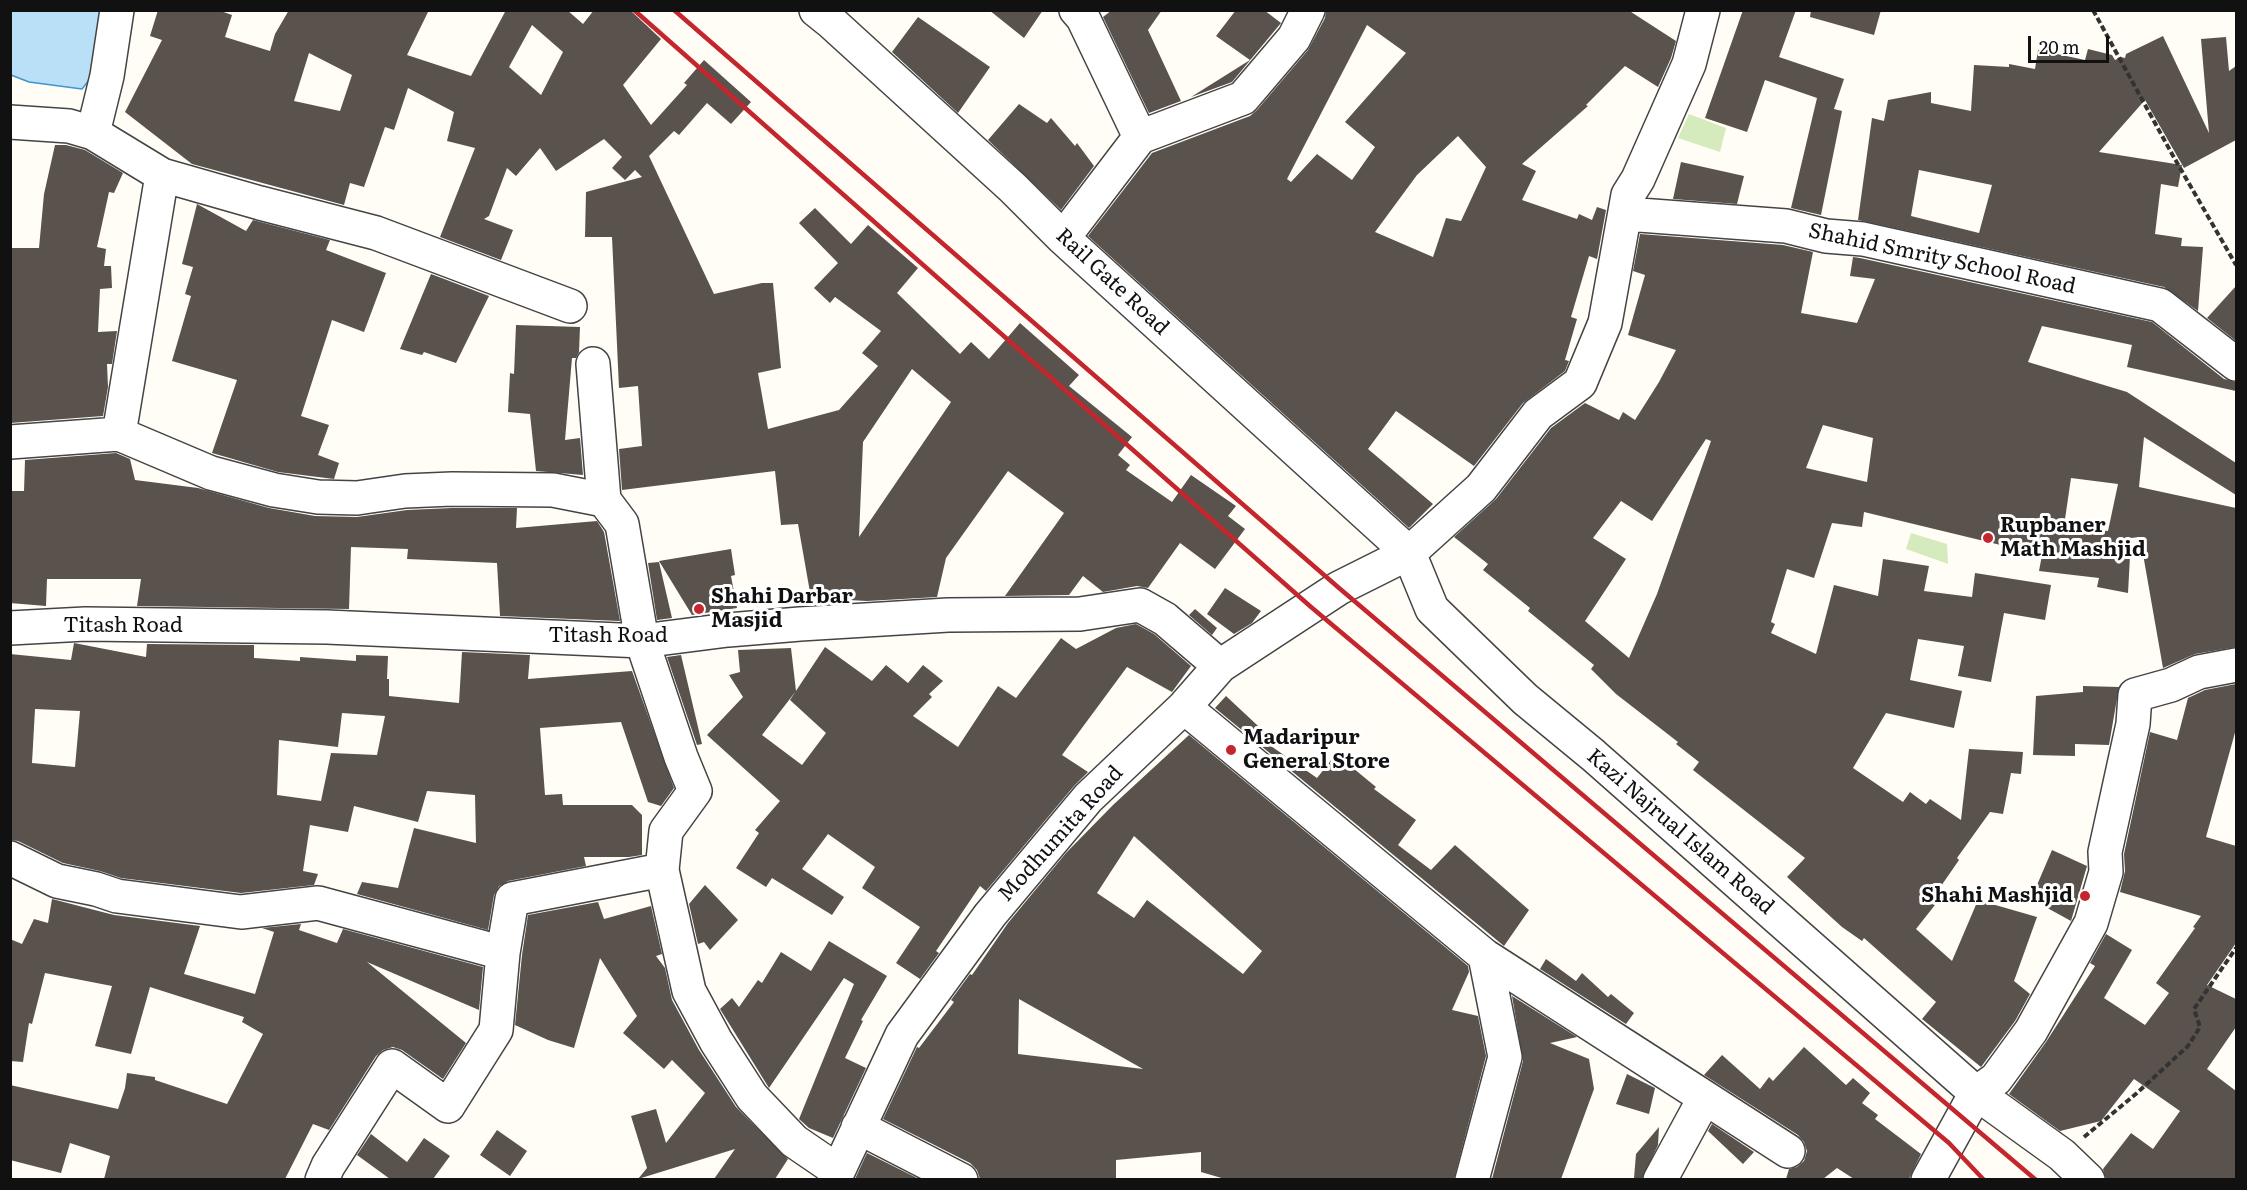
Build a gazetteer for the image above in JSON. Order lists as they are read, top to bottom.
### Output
{
  "streets": {
    "street": [
      "Shahid Smrity School Road",
      "Rail Gate Road",
      "Titash Road",
      "Kazi Najrual Islam Road",
      "Modhumita Road"
    ]
  },
  "crossings": [
    ["Rail Gate Road", "Kazi Najrual Islam Road"],
    ["Rail Gate Road", "Modhumita Road"],
    ["Titash Road", "Modhumita Road"],
    ["Kazi Najrual Islam Road", "Modhumita Road"]
  ],
  "places": [
    "Rupbaner Math Mashjid",
    "Shahi Darbar Masjid",
    "Madaripur General Store",
    "Shahi Mashjid"
  ],
  "scale_bar": "20 m"
}
